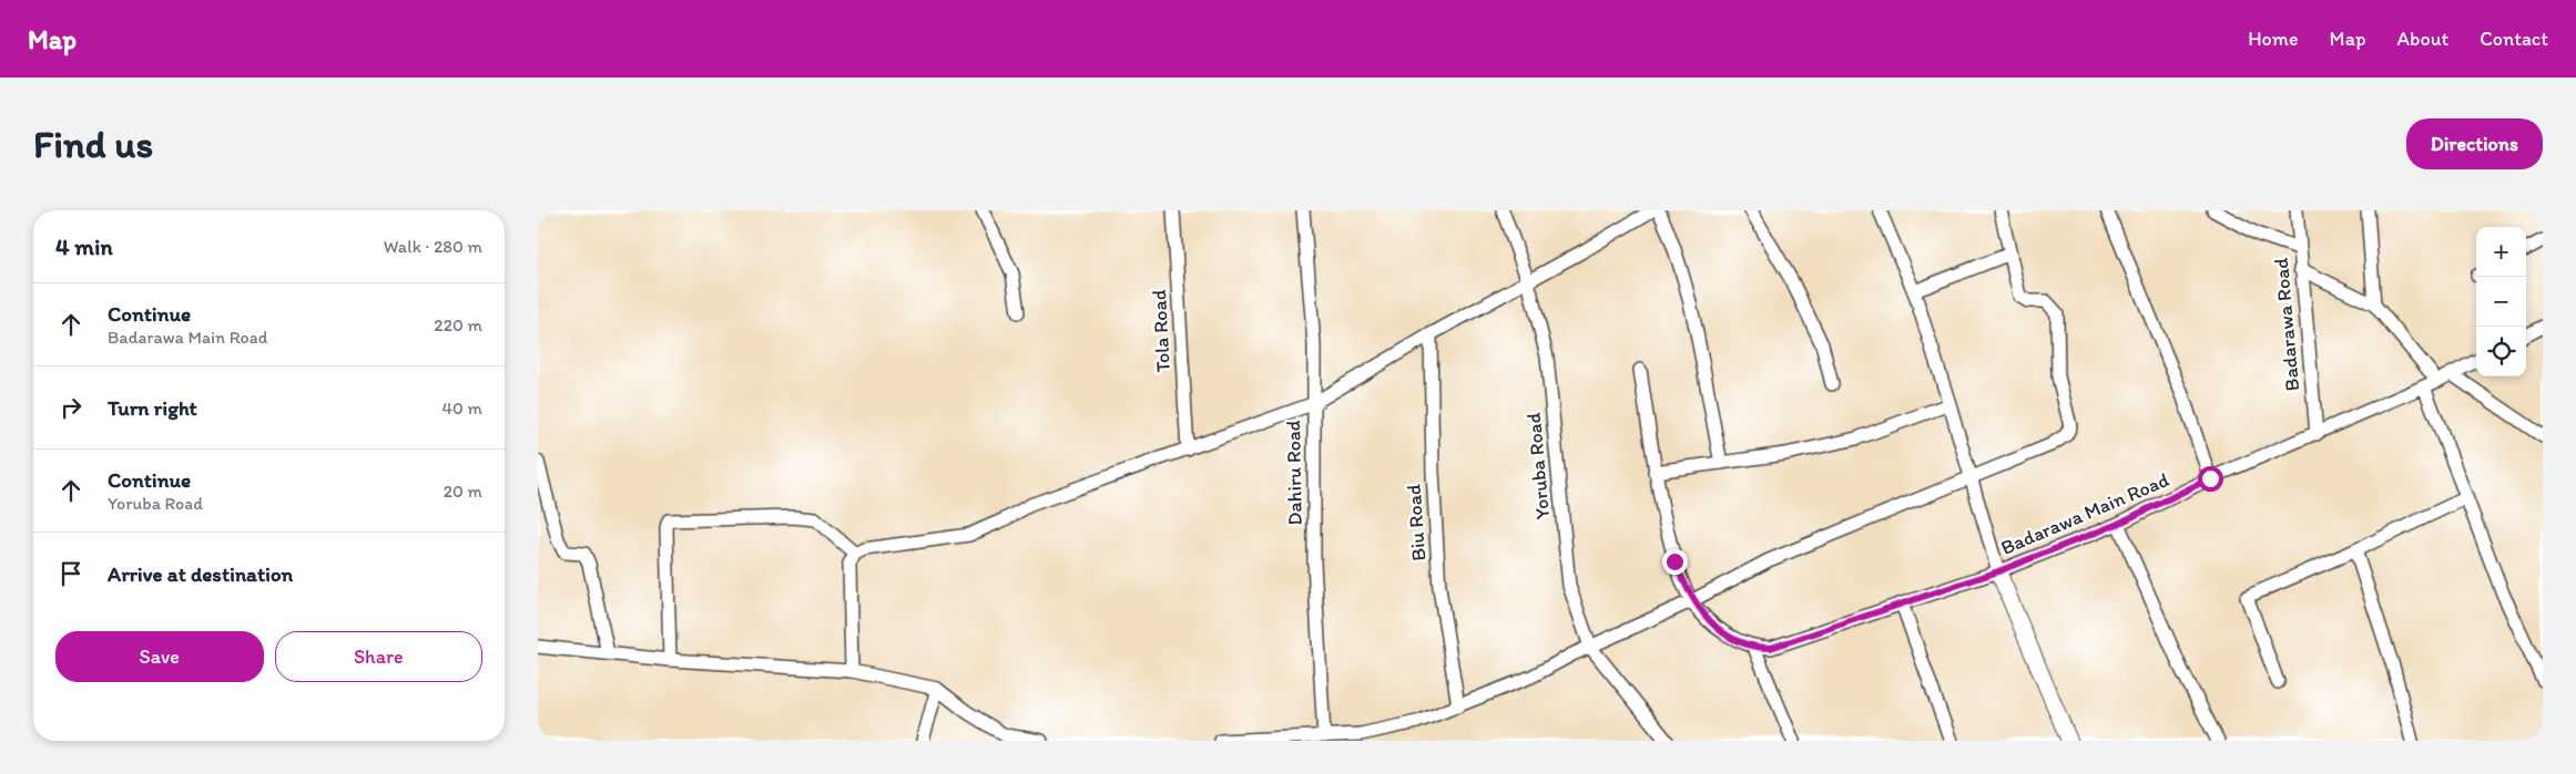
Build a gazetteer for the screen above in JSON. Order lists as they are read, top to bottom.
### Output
{
  "streets": {
    "street": [
      "Badarawa Road",
      "Tola Road",
      "Yoruba Road",
      "Dahiru Road",
      "Badarawa Main Road",
      "Biu Road"
    ]
  },
  "crossings": [
    ["Badarawa Road", "Badarawa Main Road"]
  ],
  "page": {
    "header": "Map",
    "nav": [
      "Home",
      "Map",
      "About",
      "Contact"
    ],
    "buttons": [
      "Directions",
      ["Save", "Share"]
    ],
    "title": "Find us",
    "heading": ["4 min", "Walk · 280 m"],
    "map_buttons": ["+", "−"],
    "list": [
      ["Continue", "Badarawa Main Road", "220 m"],
      ["Turn right", "40 m"],
      ["Continue", "Yoruba Road", "20 m"],
      "Arrive at destination"
    ]
  }
}
